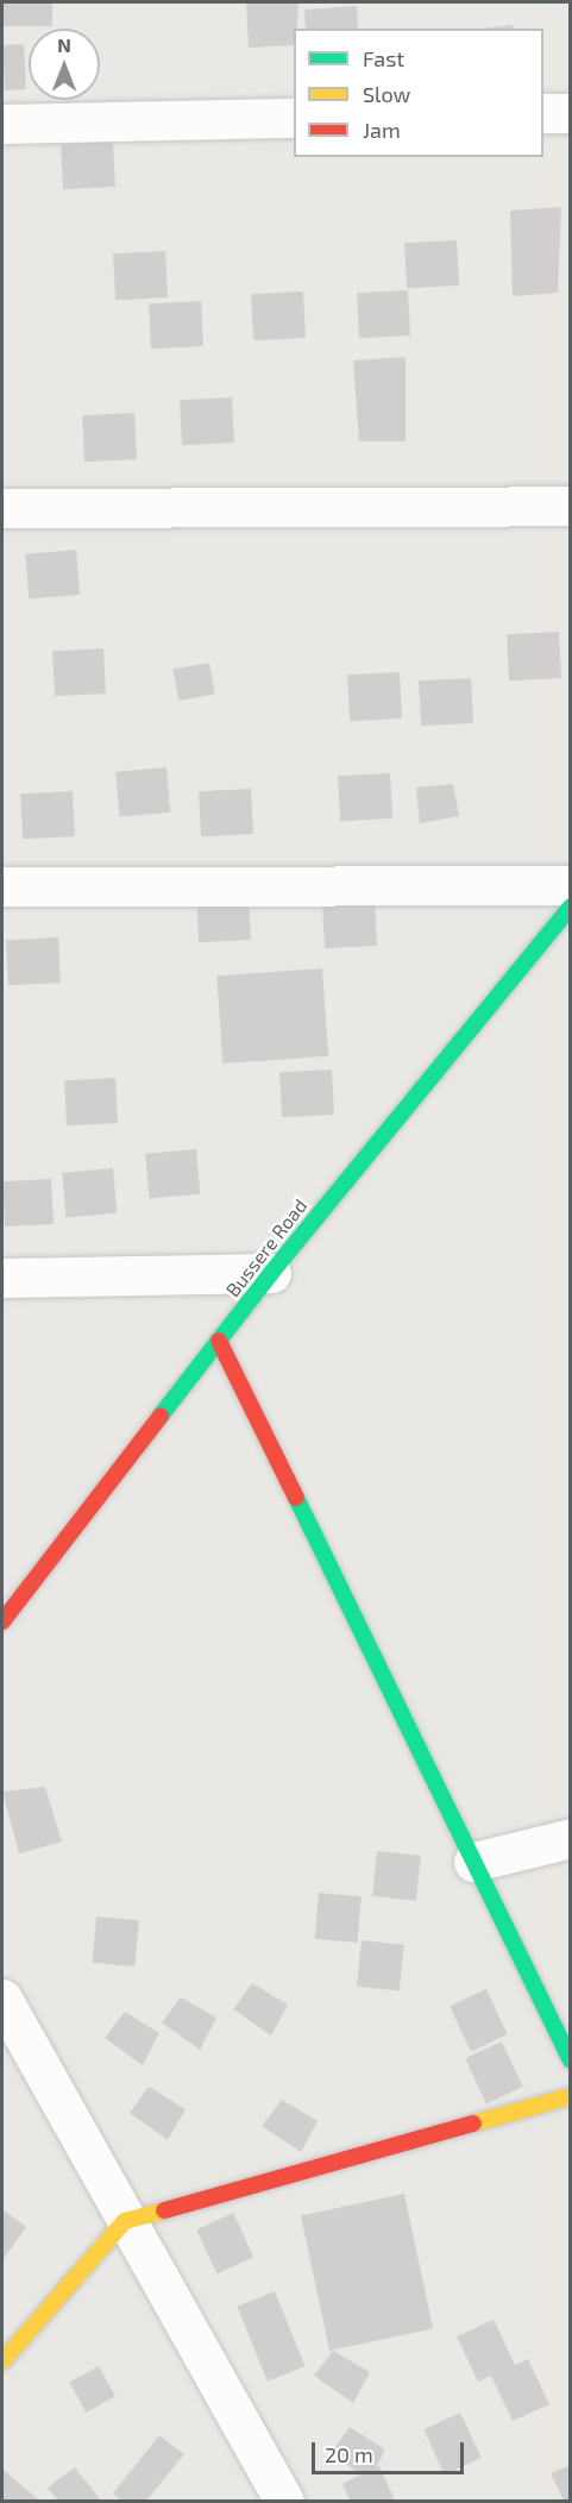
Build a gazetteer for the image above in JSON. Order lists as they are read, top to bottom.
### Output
{
  "streets": {
    "street": ["Bussere Road"]
  },
  "legend": ["Fast", "Slow", "Jam"],
  "scale_bar": "20 m",
  "north": "top"
}
